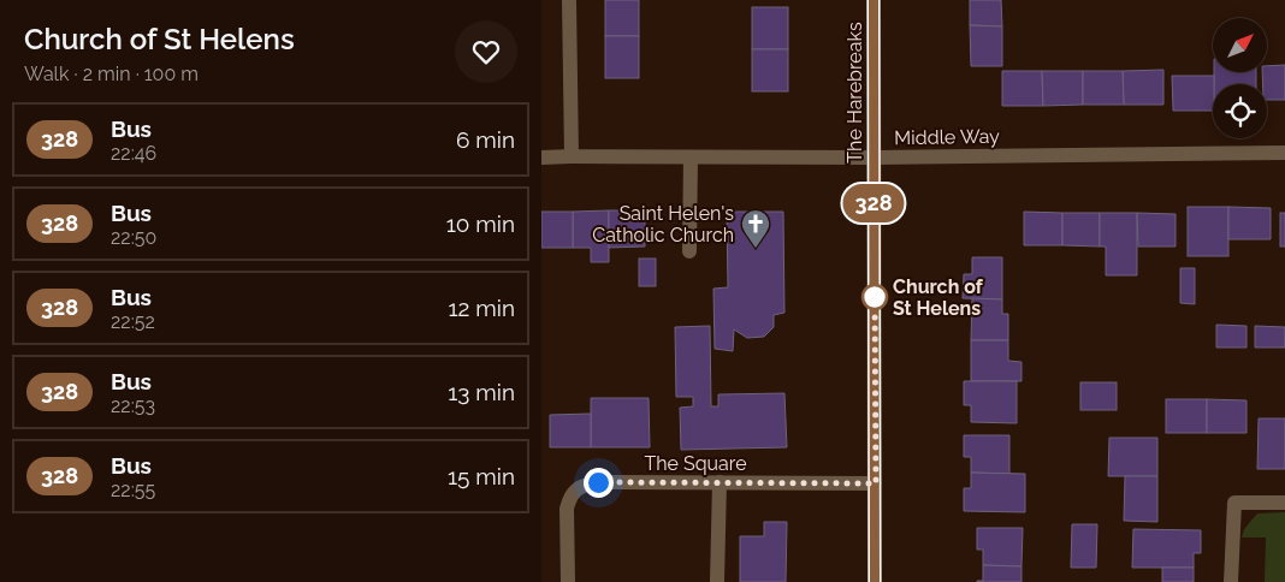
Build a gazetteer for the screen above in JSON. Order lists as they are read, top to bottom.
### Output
{
  "streets": {
    "street": ["The Harebreaks", "Middle Way", "The Square"]
  },
  "crossings": [
    ["The Harebreaks", "Middle Way"],
    ["The Harebreaks", "The Square"]
  ],
  "places": {
    "church": ["Saint Helen's Catholic Church"],
    "other": ["Church of St Helens"]
  },
  "lines": ["bus line 328"],
  "north": "top right",
  "page": {
    "heading": ["Church of St Helens", "Walk · 2 min · 100 m"],
    "on_map": "328",
    "list": [
      {
        "mark": "328",
        "name": "Bus",
        "note": "22:46",
        "value": "6 min"
      },
      {
        "mark": "328",
        "name": "Bus",
        "note": "22:50",
        "value": "10 min"
      },
      {
        "mark": "328",
        "name": "Bus",
        "note": "22:52",
        "value": "12 min"
      },
      {
        "mark": "328",
        "name": "Bus",
        "note": "22:53",
        "value": "13 min"
      },
      {
        "mark": "328",
        "name": "Bus",
        "note": "22:55",
        "value": "15 min"
      }
    ]
  }
}
